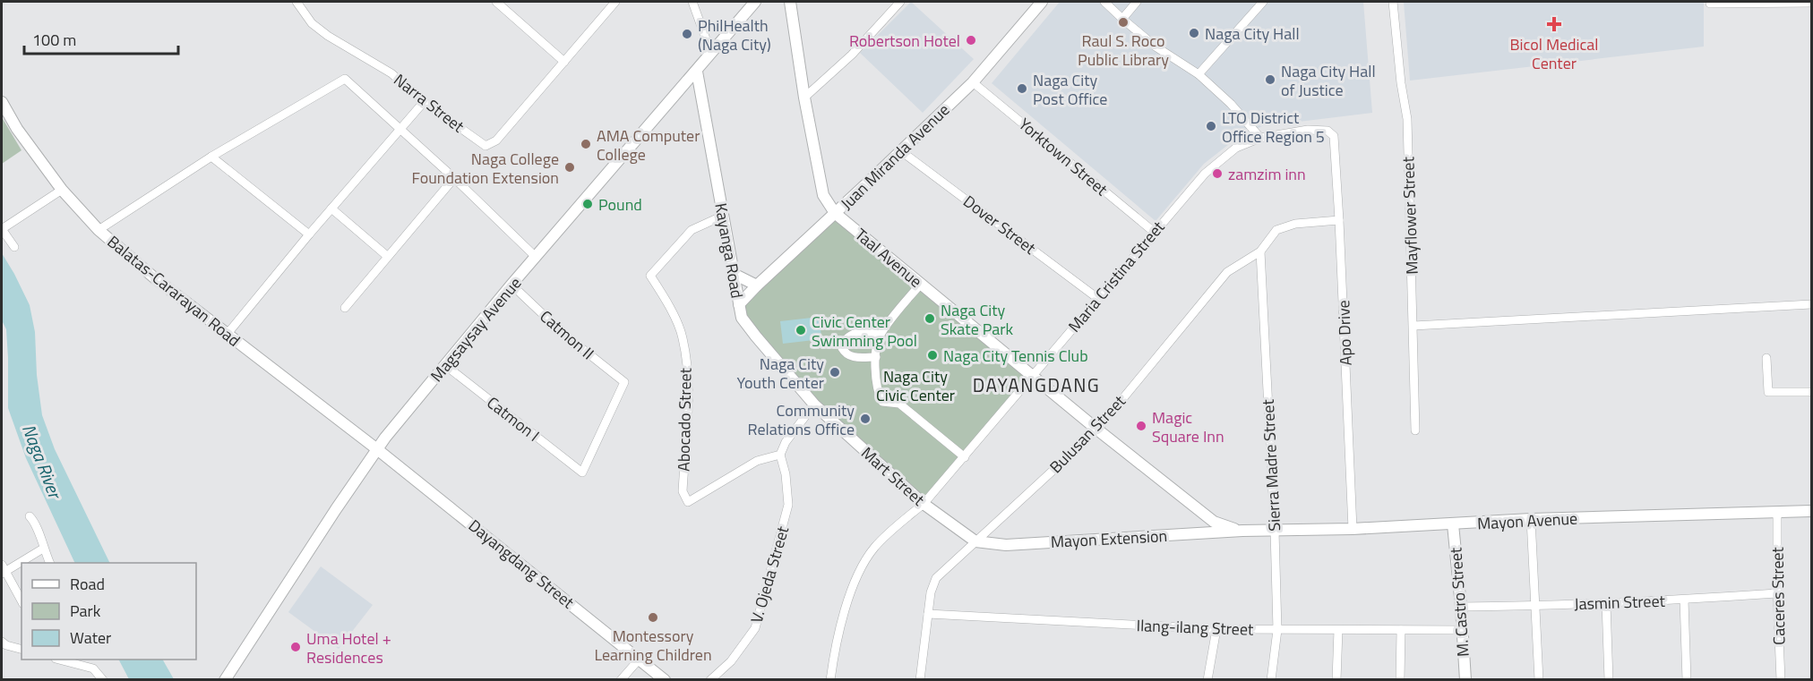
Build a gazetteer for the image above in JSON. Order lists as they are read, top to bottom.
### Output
{
  "streets": {
    "street": [
      "Narra Street",
      "Juan Miranda Avenue",
      "Yorktown Street",
      "Mayflower Street",
      "Dover Street",
      "Kayanga Road",
      "Taal Avenue",
      "Maria Cristina Street",
      "Balatas-Cararayan Road",
      "Magsaysay Avenue",
      "Apo Drive",
      "Catmon II",
      "Catmon I",
      "Abocado Street",
      "Bulusan Street",
      "Sierra Madre Street",
      "Mart Street",
      "Mayon Avenue",
      "Mayon Extension",
      "Dayangdang Street",
      "V. Ojeda Street",
      "Caceres Street",
      "M. Castro Street",
      "Jasmin Street",
      "Ilang-ilang Street"
    ]
  },
  "crossings": [
    ["Juan Miranda Avenue", "Yorktown Street"],
    ["Juan Miranda Avenue", "Dover Street"],
    ["Juan Miranda Avenue", "Kayanga Road"],
    ["Juan Miranda Avenue", "Taal Avenue"],
    ["Yorktown Street", "Maria Cristina Street"],
    ["Dover Street", "Maria Cristina Street"],
    ["Kayanga Road", "Magsaysay Avenue"],
    ["Kayanga Road", "Abocado Street"],
    ["Kayanga Road", "Mart Street"],
    ["Taal Avenue", "Maria Cristina Street"],
    ["Taal Avenue", "Bulusan Street"],
    ["Taal Avenue", "Mayon Avenue"],
    ["Taal Avenue", "Mayon Extension"],
    ["Maria Cristina Street", "Apo Drive"],
    ["Maria Cristina Street", "Mart Street"],
    ["Balatas-Cararayan Road", "Magsaysay Avenue"],
    ["Balatas-Cararayan Road", "Dayangdang Street"],
    ["Magsaysay Avenue", "Catmon II"],
    ["Magsaysay Avenue", "Catmon I"],
    ["Magsaysay Avenue", "Dayangdang Street"],
    ["Apo Drive", "Bulusan Street"],
    ["Apo Drive", "Mayon Avenue"],
    ["Catmon II", "Catmon I"],
    ["Abocado Street", "V. Ojeda Street"],
    ["Bulusan Street", "Sierra Madre Street"],
    ["Bulusan Street", "Mart Street"],
    ["Bulusan Street", "Mayon Extension"],
    ["Bulusan Street", "Ilang-ilang Street"],
    ["Sierra Madre Street", "Mayon Avenue"],
    ["Sierra Madre Street", "Ilang-ilang Street"],
    ["Mart Street", "Mayon Extension"],
    ["Mayon Avenue", "Mayon Extension"],
    ["Mayon Avenue", "Caceres Street"],
    ["Mayon Avenue", "M. Castro Street"],
    ["Caceres Street", "Jasmin Street"],
    ["M. Castro Street", "Jasmin Street"],
    ["M. Castro Street", "Ilang-ilang Street"]
  ],
  "districts": ["DAYANGDANG"],
  "water": ["Naga River"],
  "parks": ["Naga City Civic Center"],
  "places": {
    "other": [
      "Raul S. Roco Public Library",
      "Naga City Hall",
      "PhilHealth (Naga City)",
      "Robertson Hotel",
      "Naga City Hall of Justice",
      "Naga City Post Office",
      "LTO District Office Region 5",
      "AMA Computer College",
      "Naga College Foundation Extension",
      "zamzim inn",
      "Pound",
      "Naga City Skate Park",
      "Civic Center Swimming Pool",
      "Naga City Tennis Club",
      "Naga City Youth Center",
      "Community Relations Office",
      "Magic Square Inn",
      "Montessory Learning Children",
      "Uma Hotel + Residences"
    ],
    "health": ["Bicol Medical Center"]
  },
  "legend": ["Road", "Park", "Water"],
  "scale_bar": "100 m"
}
